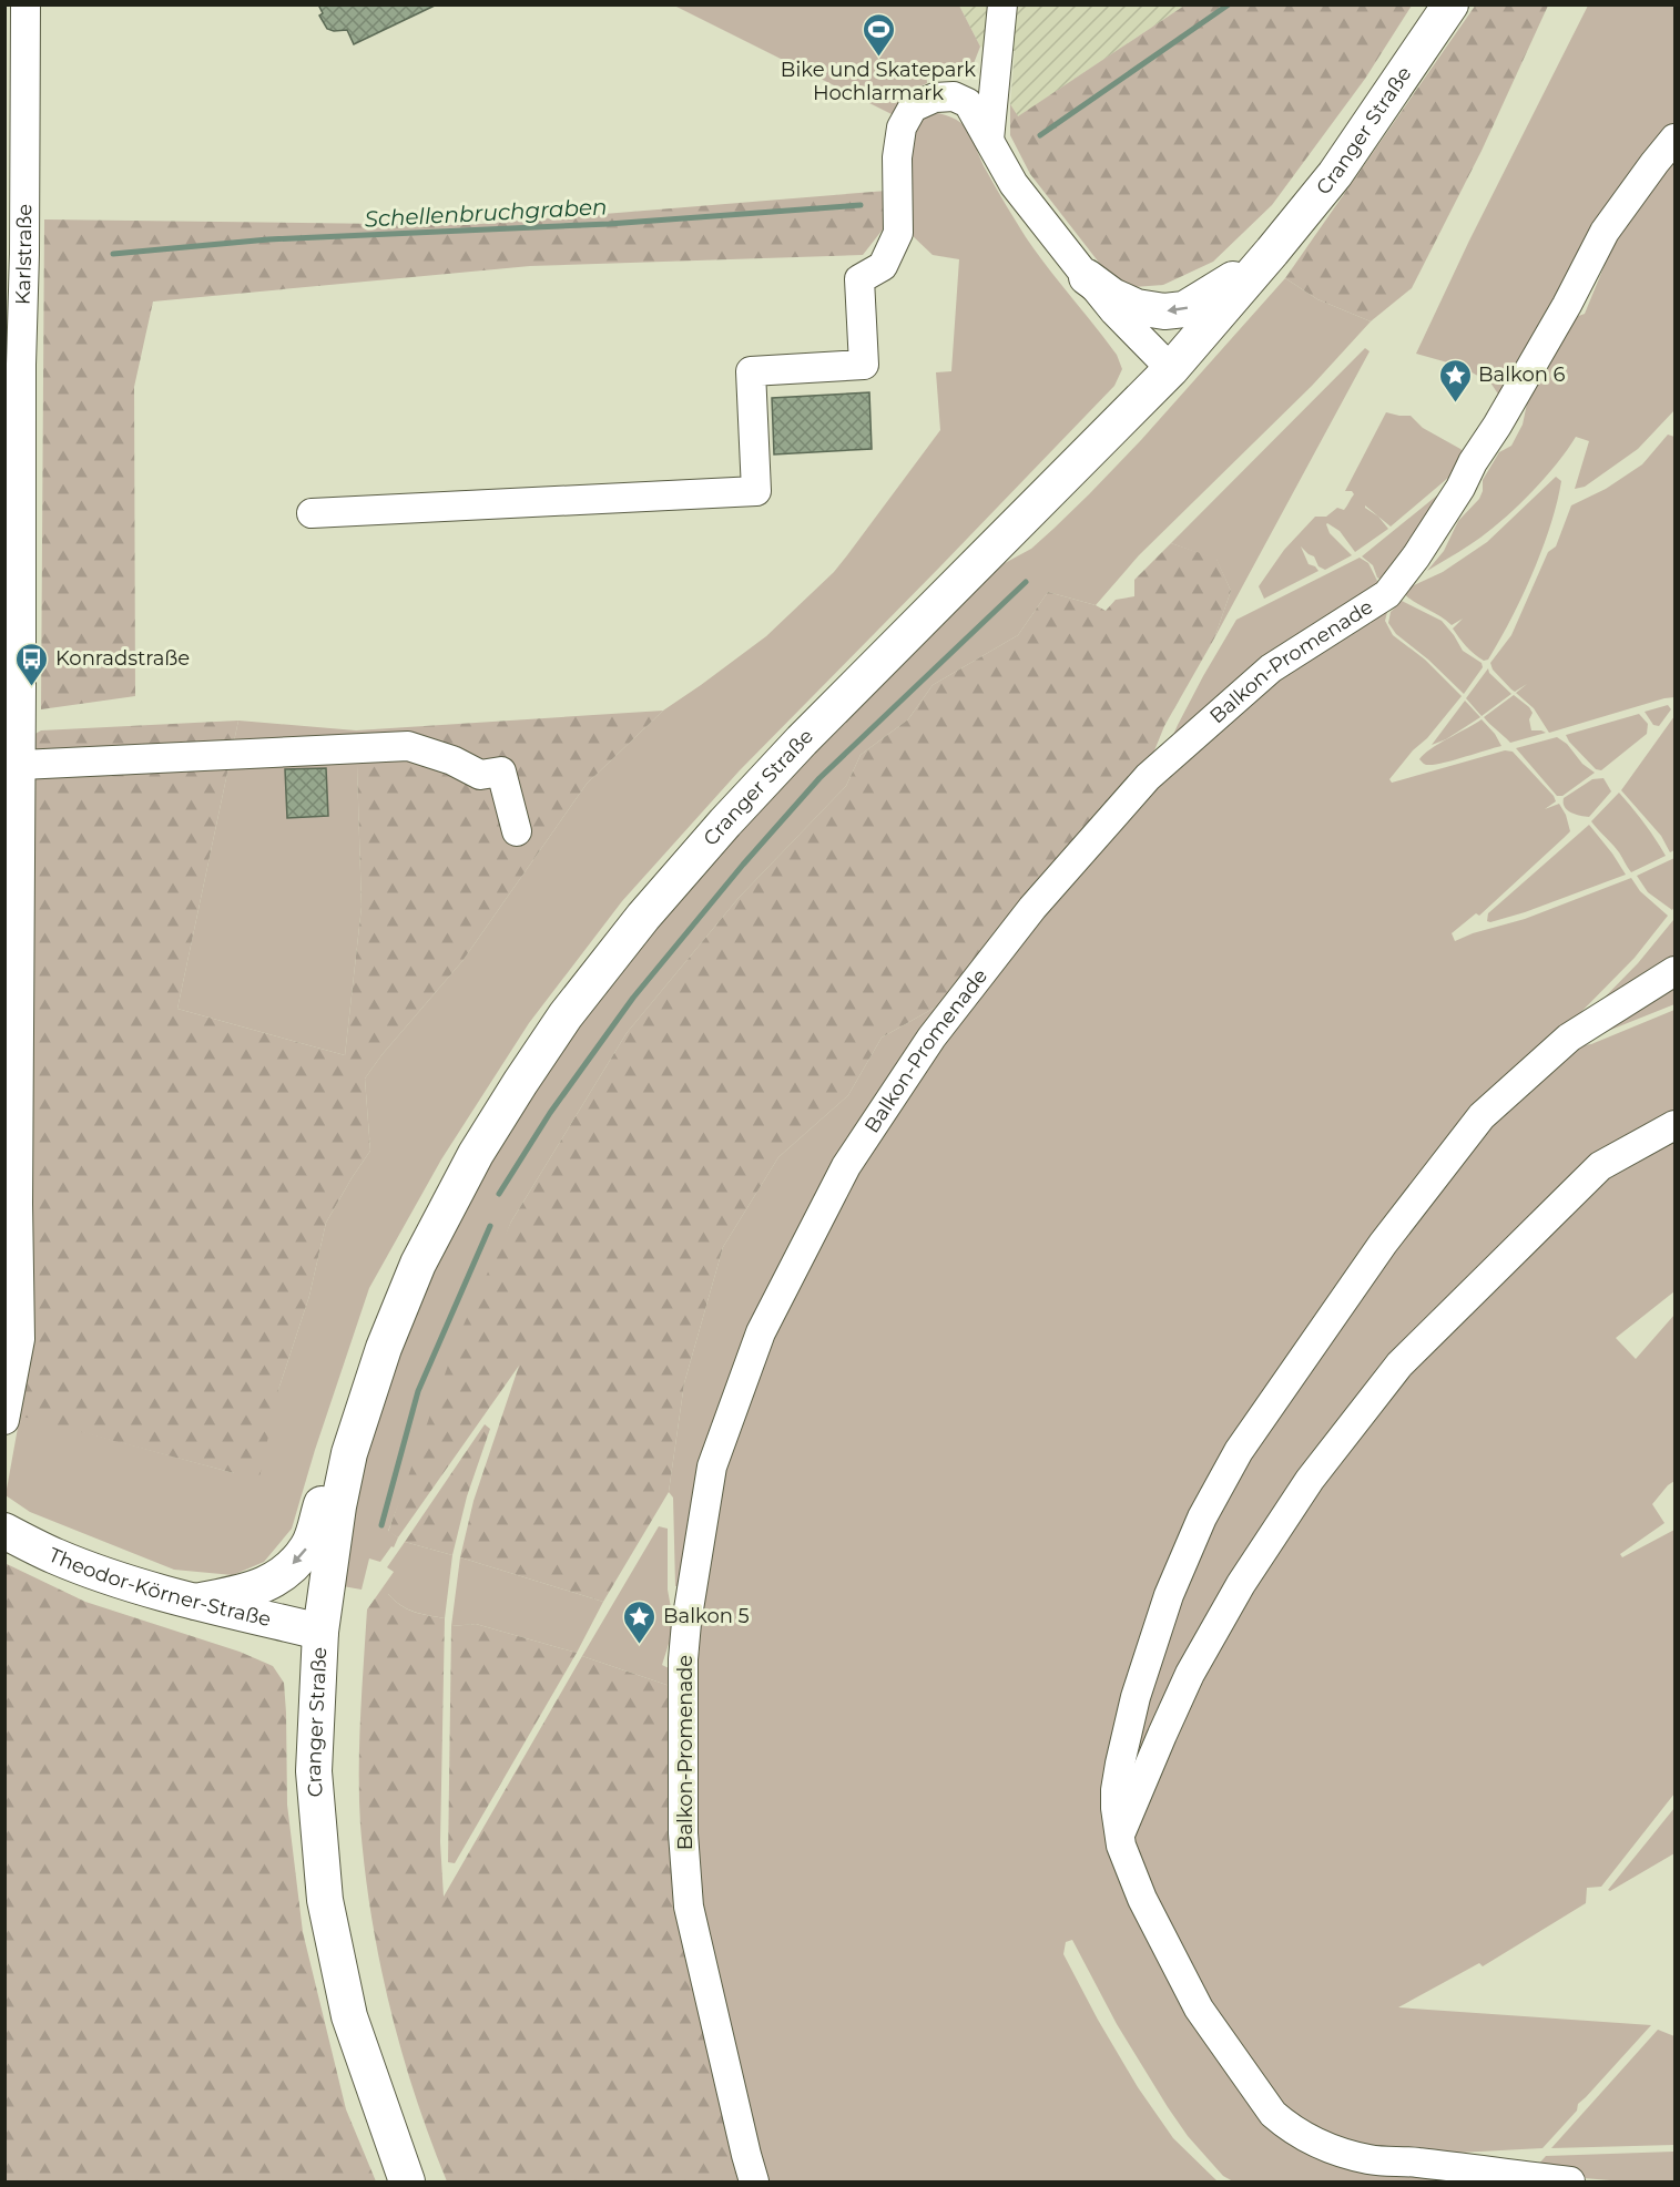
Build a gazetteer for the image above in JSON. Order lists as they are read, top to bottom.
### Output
{
  "streets": {
    "main road": ["Cranger Straße", "Theodor-Körner-Straße"],
    "street": ["Karlstraße", "Balkon-Promenade"]
  },
  "crossings": [
    ["Cranger Straße", "Theodor-Körner-Straße"]
  ],
  "water": ["Schellenbruchgraben"],
  "places": {
    "sports": ["Bike und Skatepark Hochlarmark"],
    "place": ["Balkon 6", "Balkon 5"],
    "bus stop": ["Konradstraße"]
  }
}
